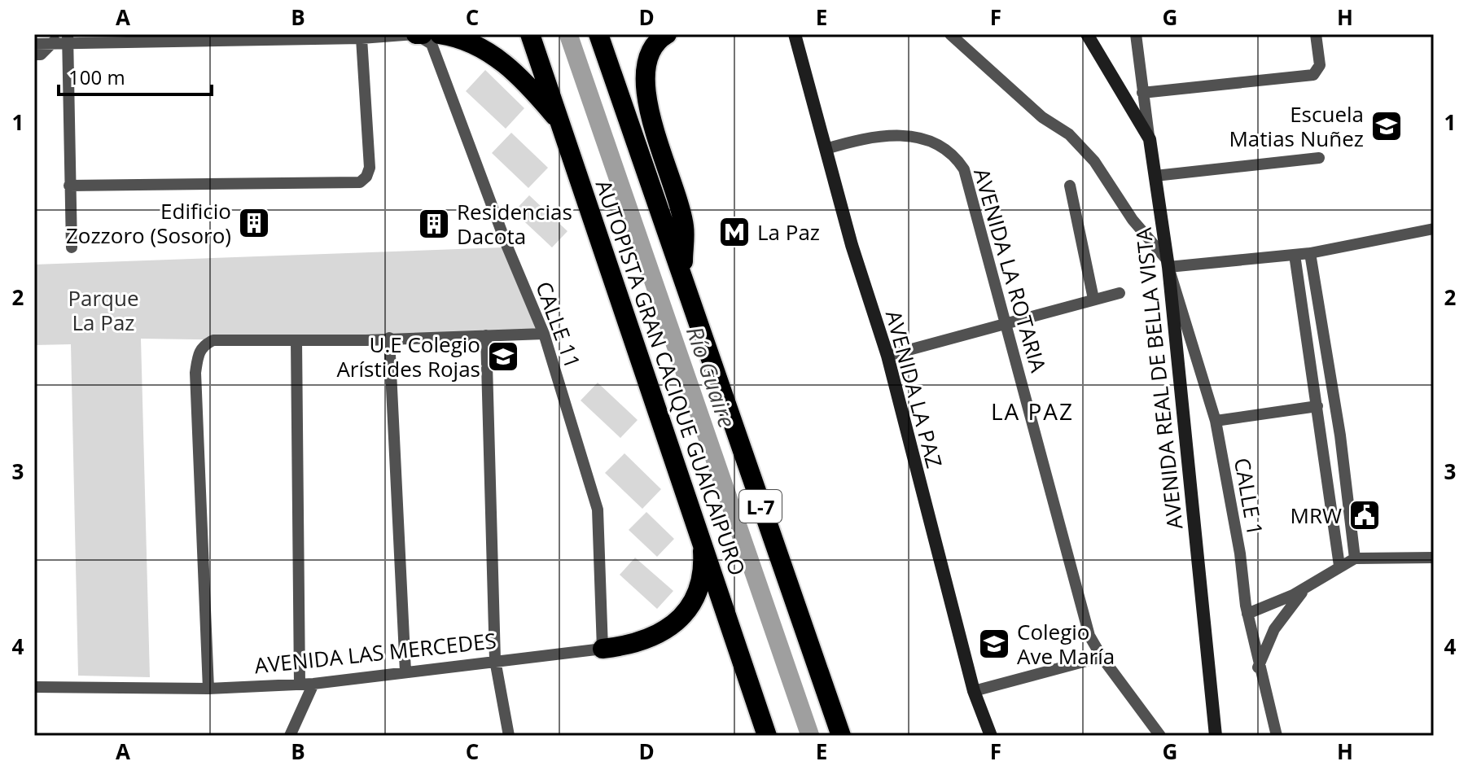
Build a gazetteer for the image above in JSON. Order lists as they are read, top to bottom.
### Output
{
  "streets": {
    "highway": ["AUTOPISTA GRAN CACIQUE GUAICAIPURO", "L-7"],
    "main road": ["AVENIDA REAL DE BELLA VISTA", "AVENIDA LA PAZ"],
    "street": [
      "AVENIDA LA ROTARIA",
      "CALLE 11",
      "CALLE 1",
      "AVENIDA LAS MERCEDES"
    ]
  },
  "crossings": [
    ["AVENIDA LA ROTARIA", "AVENIDA LA PAZ"],
    ["CALLE 11", "AVENIDA LAS MERCEDES"],
    ["AVENIDA REAL DE BELLA VISTA", "CALLE 1"]
  ],
  "districts": ["LA PAZ"],
  "water": ["Río Guaire"],
  "parks": ["Parque La Paz"],
  "places": {
    "school or university": ["Escuela Matias Nuñez", "U.E Colegio Arístides Rojas", "Colegio Ave María"],
    "building": ["Edificio Zozzoro (Sosoro)", "Residencias Dacota"],
    "metro station": ["La Paz"],
    "public building": ["MRW"]
  },
  "scale_bar": "100 m",
  "grid": {
    "columns": [
      "A",
      "B",
      "C",
      "D",
      "E",
      "F",
      "G",
      "H"
    ],
    "rows": [
      "1",
      "2",
      "3",
      "4"
    ]
  }
}
